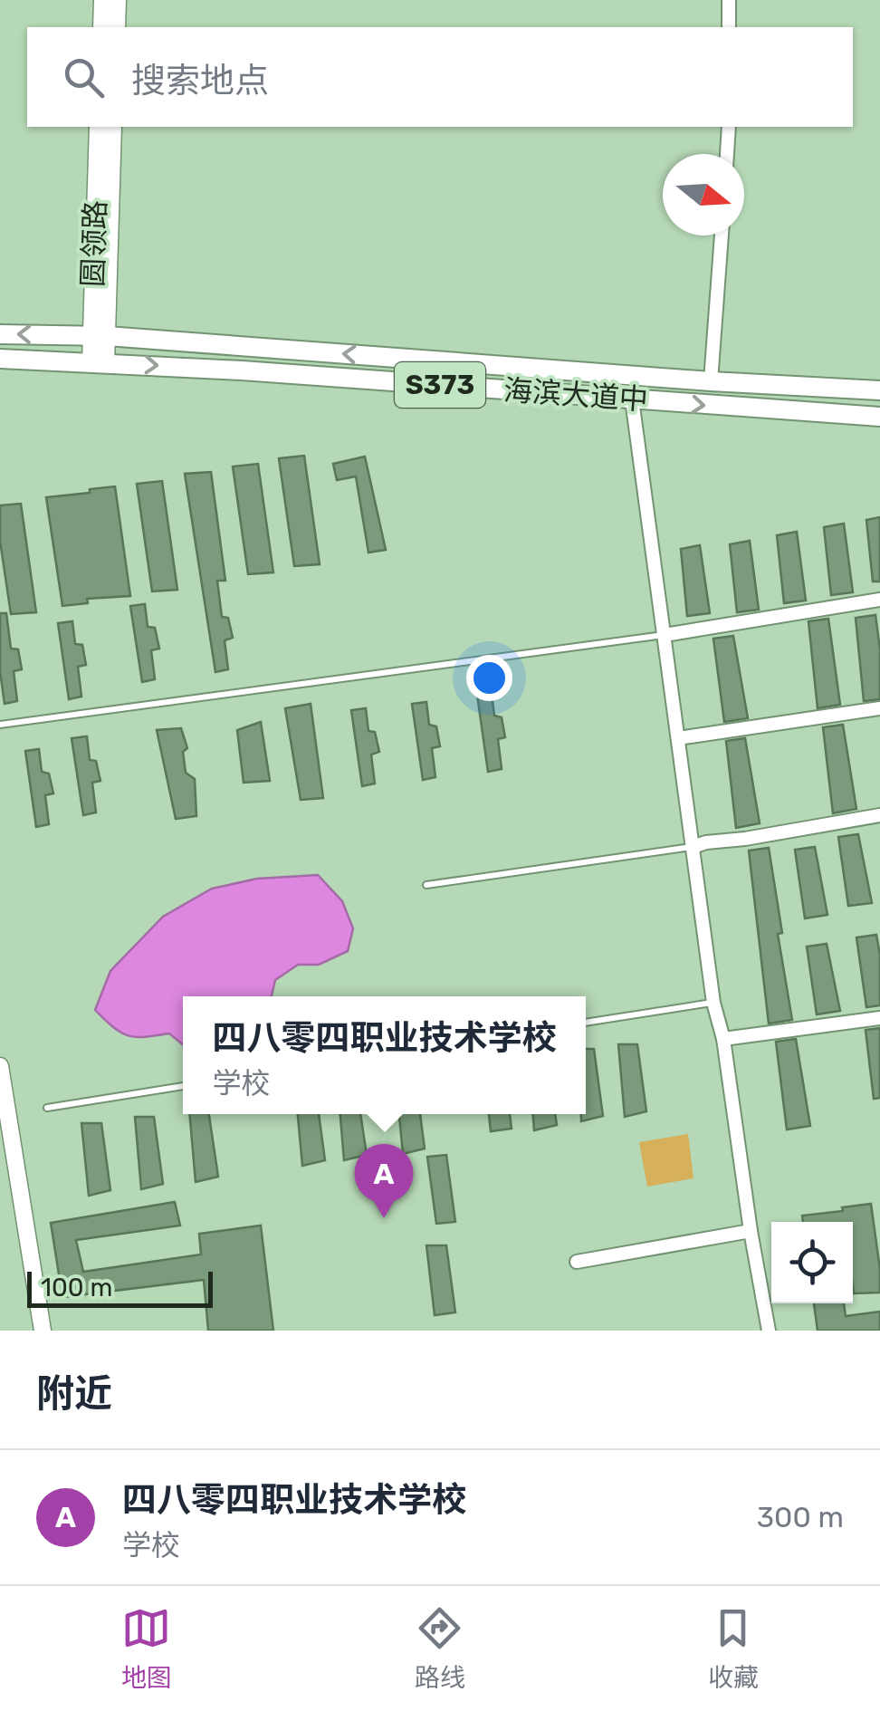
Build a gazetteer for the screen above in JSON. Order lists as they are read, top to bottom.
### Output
{
  "streets": {
    "main road": ["S373", "海滨大道中"],
    "street": ["圆领路"]
  },
  "crossings": [
    ["圆领路", "海滨大道中"]
  ],
  "scale_bar": "100 m",
  "north": "right",
  "page": {
    "search": "搜索地点",
    "popup": ["四八零四职业技术学校", "学校"],
    "pins": "A",
    "scale": "100 m",
    "heading": "附近",
    "list": [
      {
        "mark": "A",
        "name": "四八零四职业技术学校",
        "note": "学校",
        "value": "300 m"
      }
    ],
    "nav": ["地图", "路线", "收藏"]
  }
}
